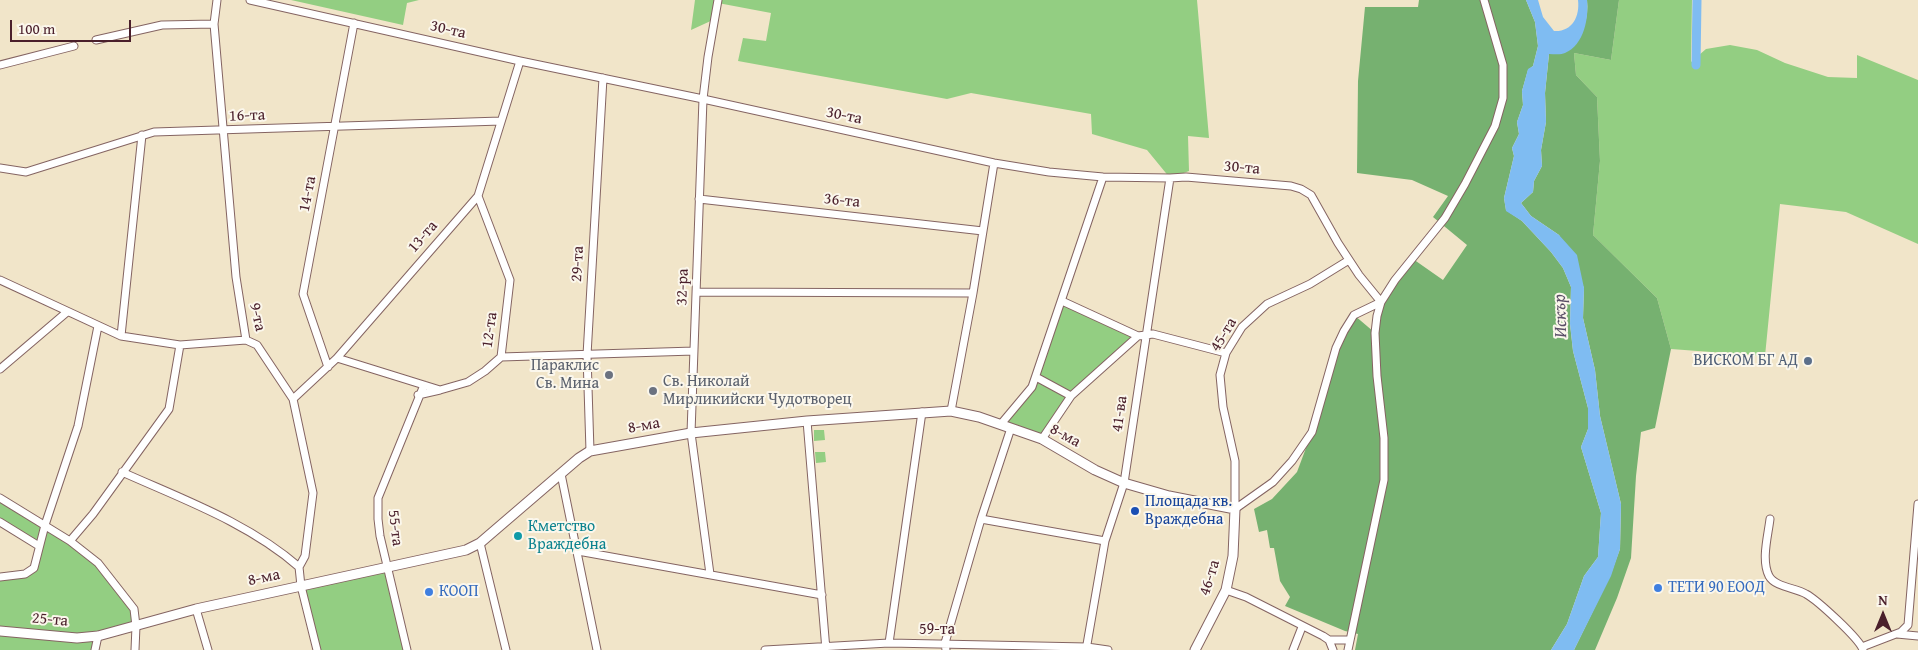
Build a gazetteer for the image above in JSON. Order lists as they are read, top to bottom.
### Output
{
  "streets": {
    "street": [
      "30-та",
      "16-та",
      "14-та",
      "36-та",
      "13-та",
      "29-та",
      "32-ра",
      "9-та",
      "12-та",
      "45-та",
      "41-ва",
      "8-ма",
      "55-та",
      "46-та",
      "25-та",
      "59-та"
    ]
  },
  "crossings": [
    ["30-та", "14-та"],
    ["30-та", "13-та"],
    ["30-та", "29-та"],
    ["30-та", "32-ра"],
    ["30-та", "45-та"],
    ["30-та", "41-ва"],
    ["16-та", "14-та"],
    ["16-та", "13-та"],
    ["16-та", "9-та"],
    ["14-та", "13-та"],
    ["36-та", "32-ра"],
    ["13-та", "9-та"],
    ["13-та", "12-та"],
    ["29-та", "8-ма"],
    ["32-ра", "8-ма"],
    ["9-та", "8-ма"],
    ["12-та", "55-та"],
    ["45-та", "8-ма"],
    ["45-та", "46-та"],
    ["41-ва", "8-ма"],
    ["41-ва", "59-та"],
    ["8-ма", "55-та"],
    ["8-ма", "46-та"],
    ["8-ма", "25-та"]
  ],
  "water": ["Искър"],
  "places": [
    "ВИСКОМ БГ АД",
    "Параклис Св. Мина",
    "Св. Николай Мирликийски Чудотворец",
    "Площада кв. Враждебна",
    "Кметство Враждебна",
    "ТЕТИ 90 ЕООД",
    "КООП"
  ],
  "scale_bar": "100 m",
  "north": "top"
}
